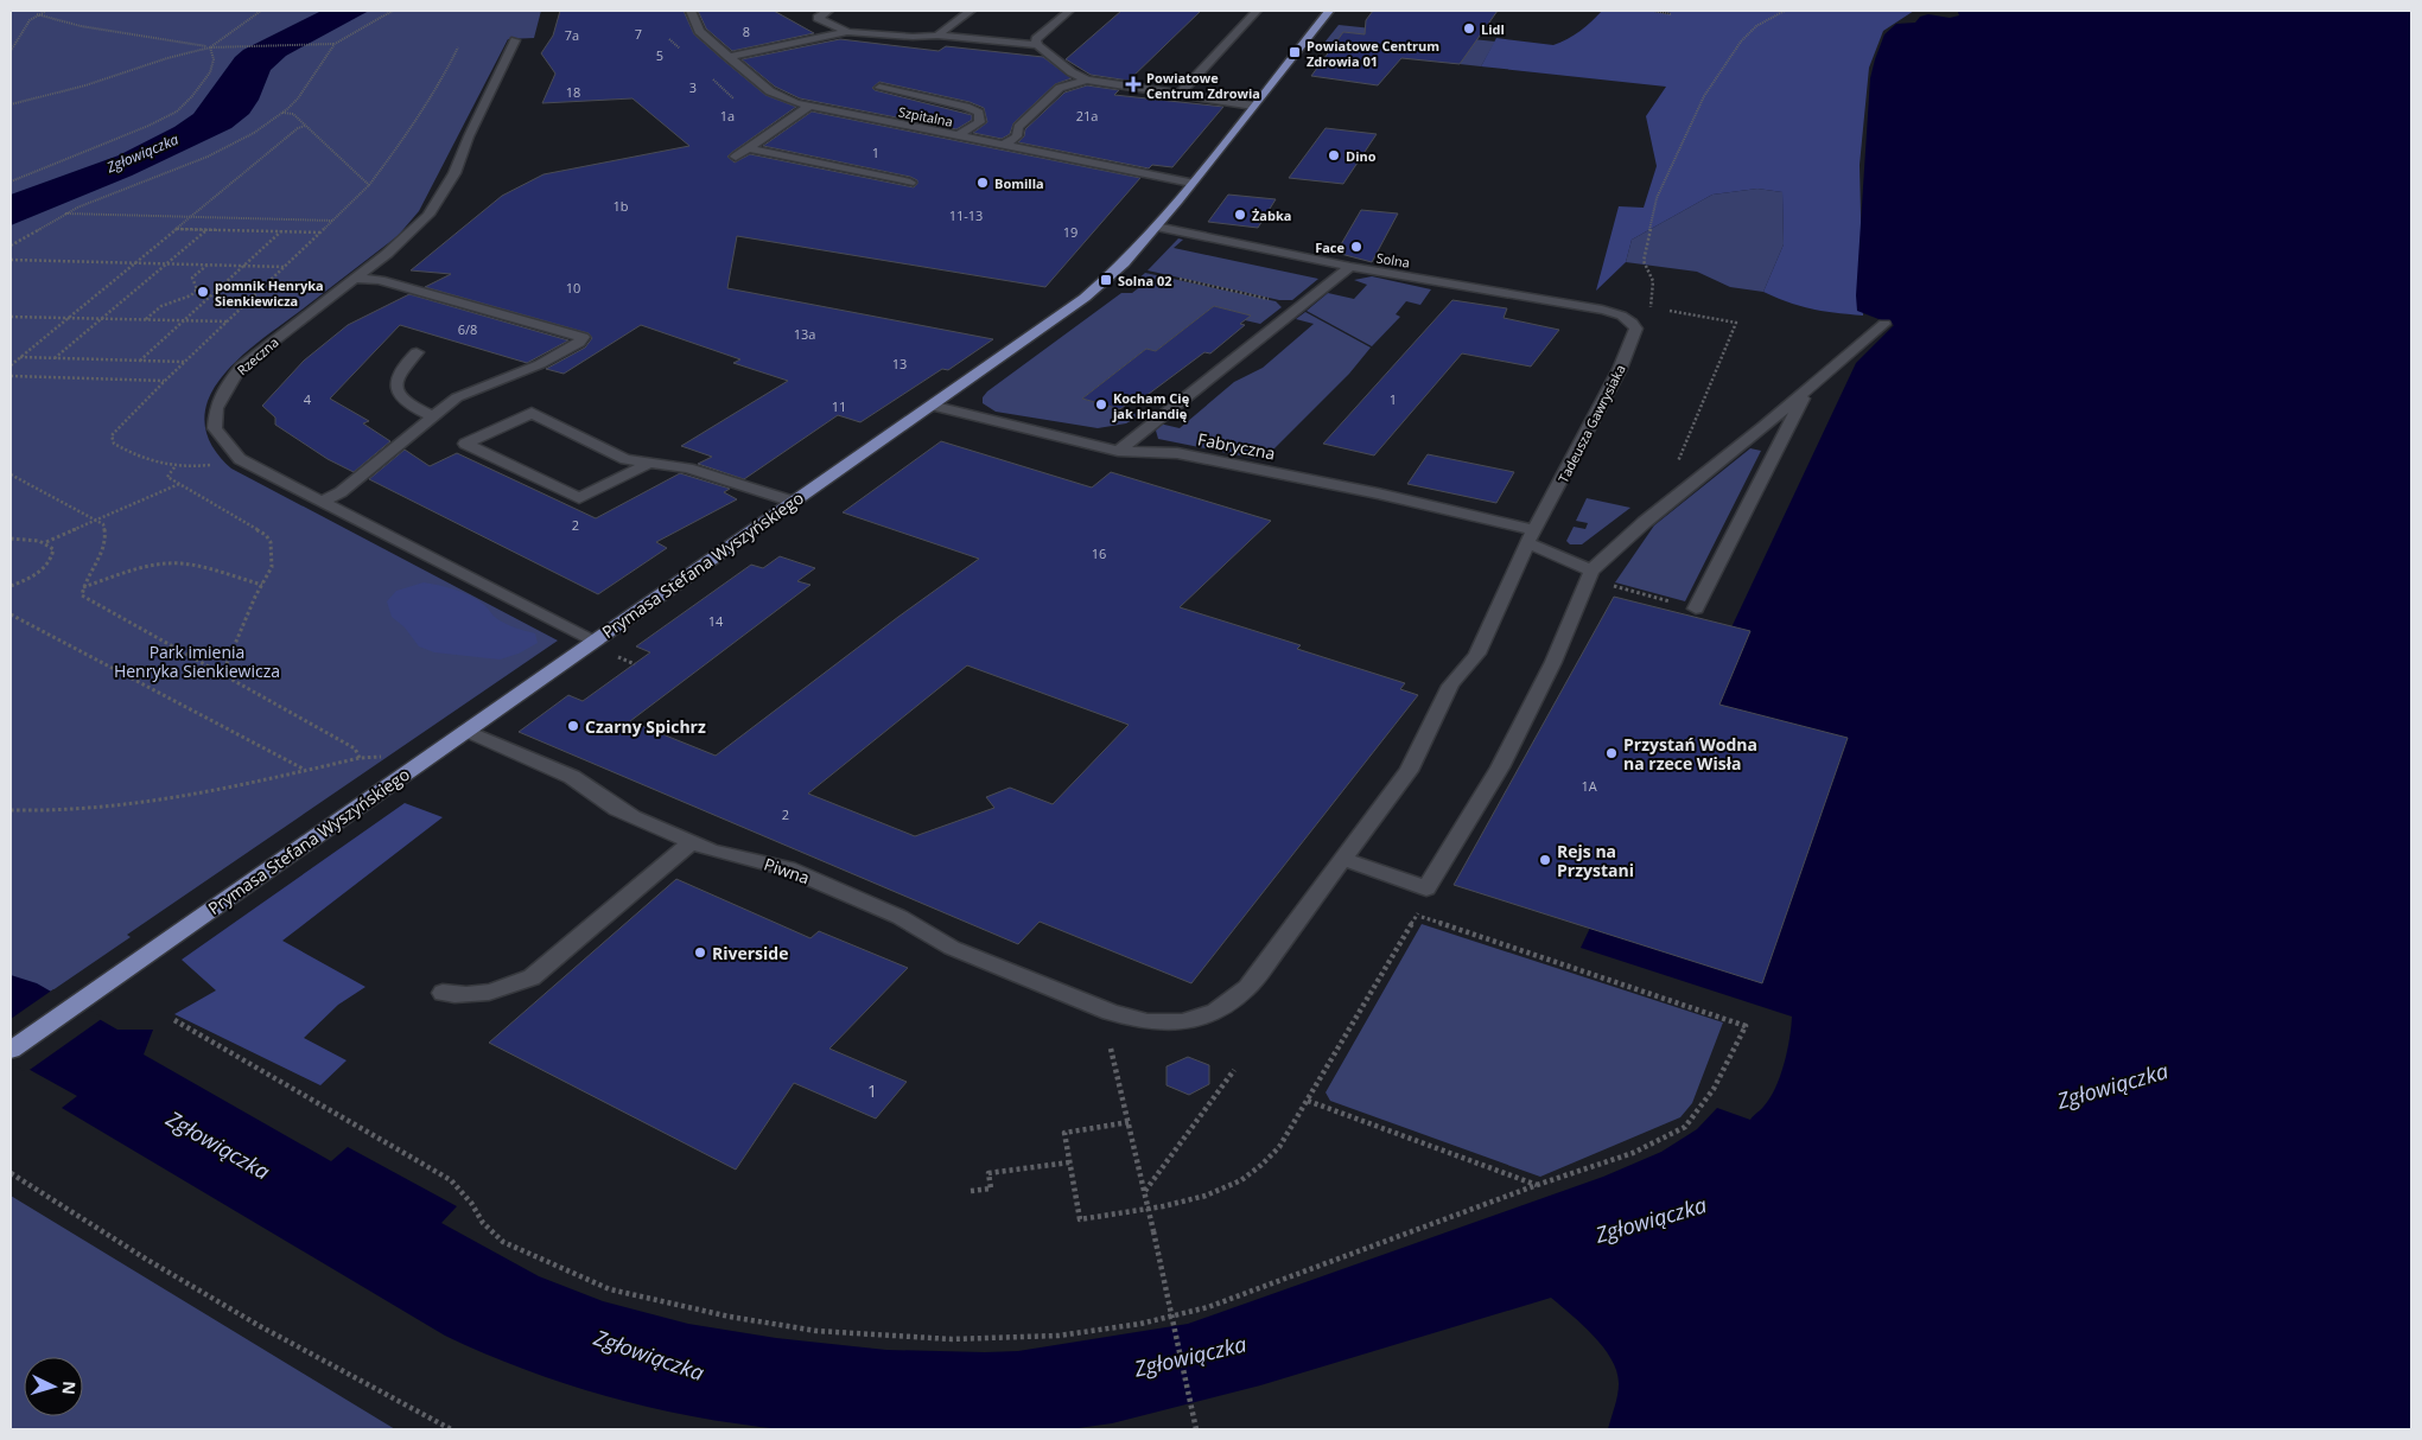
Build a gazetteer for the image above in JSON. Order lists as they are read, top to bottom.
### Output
{
  "streets": {
    "main road": ["Prymasa Stefana Wyszyńskiego"],
    "street": [
      "Szpitalna",
      "Solna",
      "Rzeczna",
      "Tadeusza Gawrysiaka",
      "Fabryczna",
      "Piwna"
    ]
  },
  "crossings": [
    ["Szpitalna", "Prymasa Stefana Wyszyńskiego"],
    ["Solna", "Tadeusza Gawrysiaka"],
    ["Solna", "Prymasa Stefana Wyszyńskiego"],
    ["Rzeczna", "Prymasa Stefana Wyszyńskiego"],
    ["Tadeusza Gawrysiaka", "Fabryczna"],
    ["Tadeusza Gawrysiaka", "Piwna"],
    ["Fabryczna", "Prymasa Stefana Wyszyńskiego"],
    ["Prymasa Stefana Wyszyńskiego", "Piwna"]
  ],
  "water": ["Zgłowiączka"],
  "parks": ["Park imienia Henryka Sienkiewicza"],
  "places": {
    "other": [
      "Lidl",
      "Dino",
      "Bomilla",
      "Żabka",
      "Face",
      "pomnik Henryka Sienkiewicza",
      "Kocham Cię jak Irlandię",
      "Czarny Spichrz",
      "Przystań Wodna na rzece Wisła",
      "Rejs na Przystani",
      "Riverside"
    ],
    "transit": ["Powiatowe Centrum Zdrowia 01", "Solna 02"],
    "health": ["Powiatowe Centrum Zdrowia"]
  },
  "house_numbers": [
    "8",
    "7",
    "7a",
    "5",
    "3",
    "18",
    "1a",
    "21a",
    "1",
    "1b",
    "11-13",
    "19",
    "10",
    "6/8",
    "13a",
    "13",
    "4",
    "1",
    "11",
    "2",
    "16",
    "14",
    "1A",
    "2",
    "1"
  ],
  "north": "right"
}
